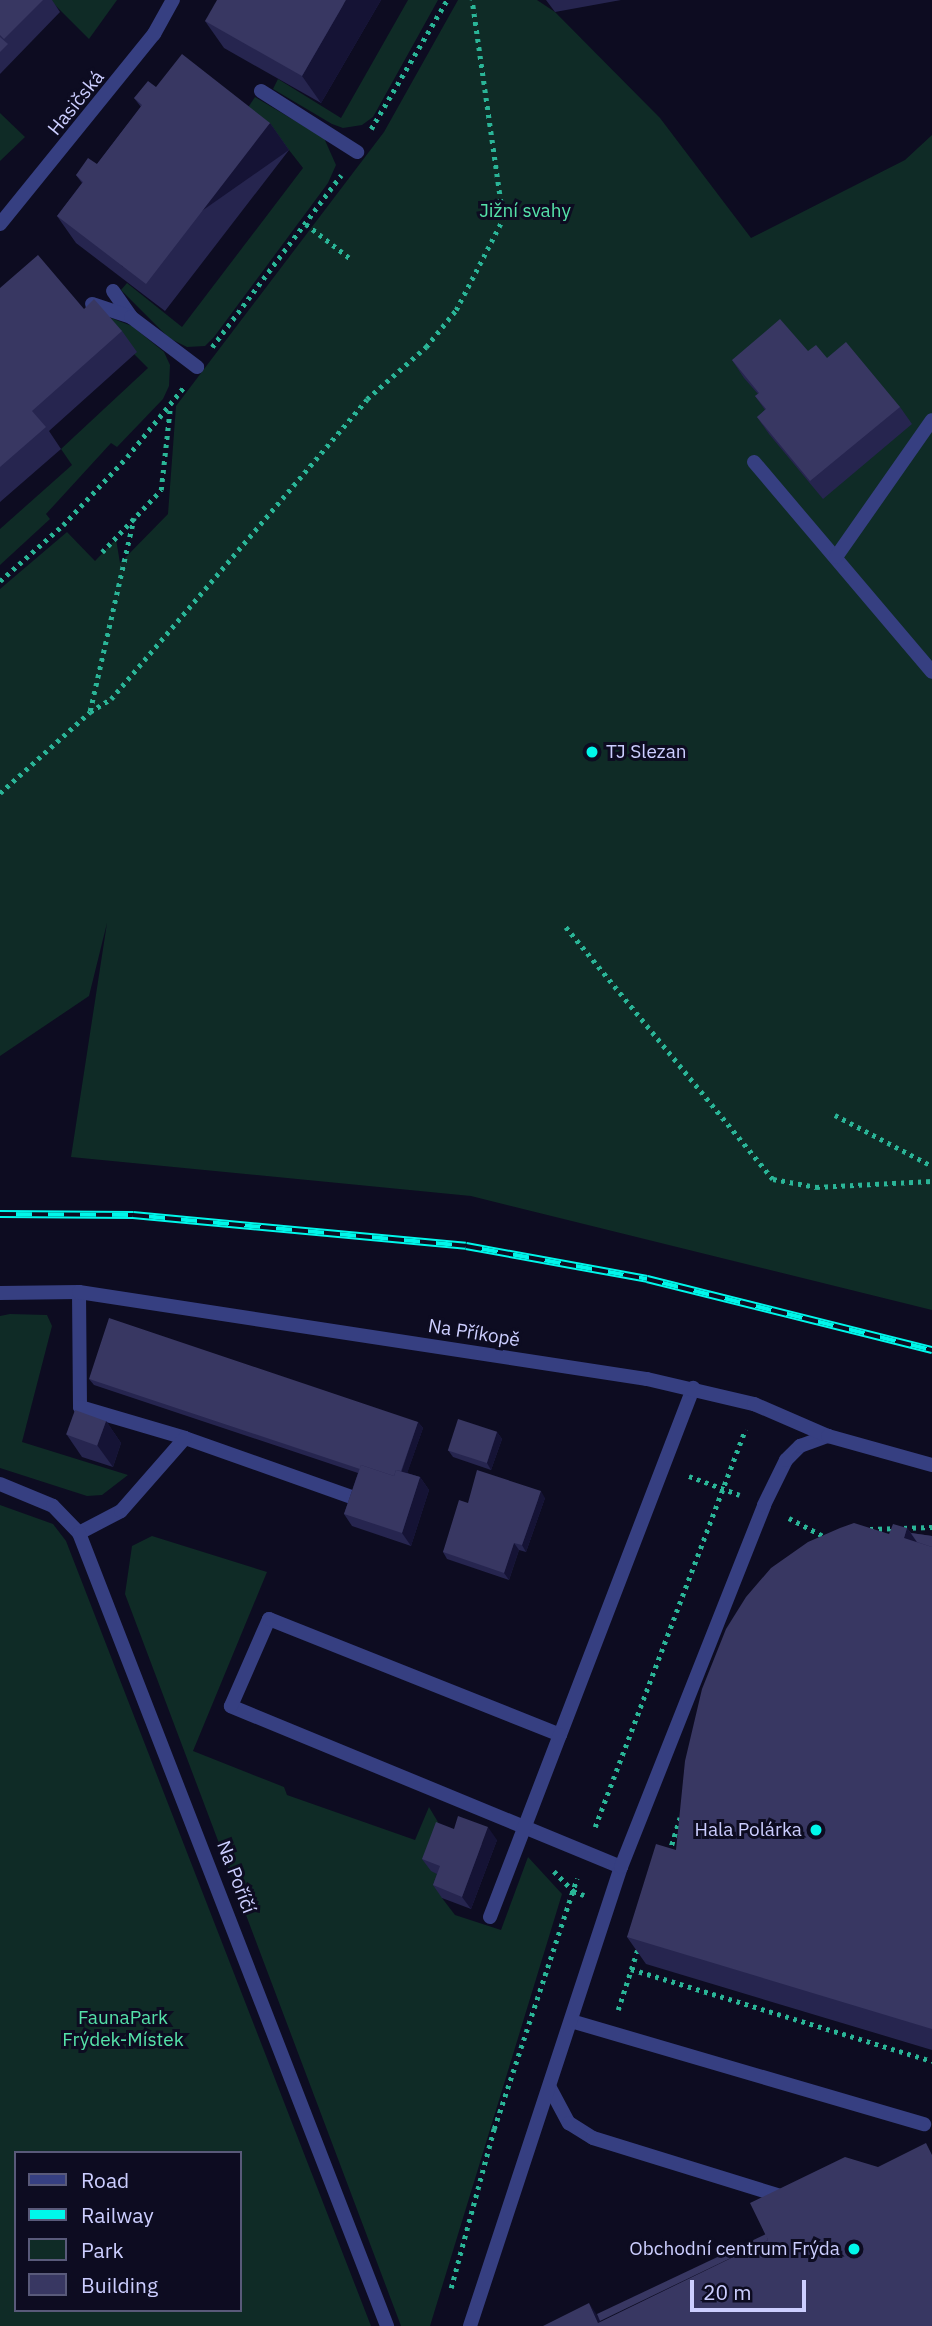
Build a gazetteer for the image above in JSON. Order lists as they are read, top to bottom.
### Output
{
  "streets": {
    "street": ["Hasičská", "Na Příkopě", "Na Poříčí"]
  },
  "parks": ["Jižní svahy", "FaunaPark Frýdek-Místek"],
  "places": ["TJ Slezan", "Hala Polárka", "Obchodní centrum Frýda"],
  "legend": [
    "Road",
    "Railway",
    "Park",
    "Building"
  ],
  "scale_bar": "20 m"
}
